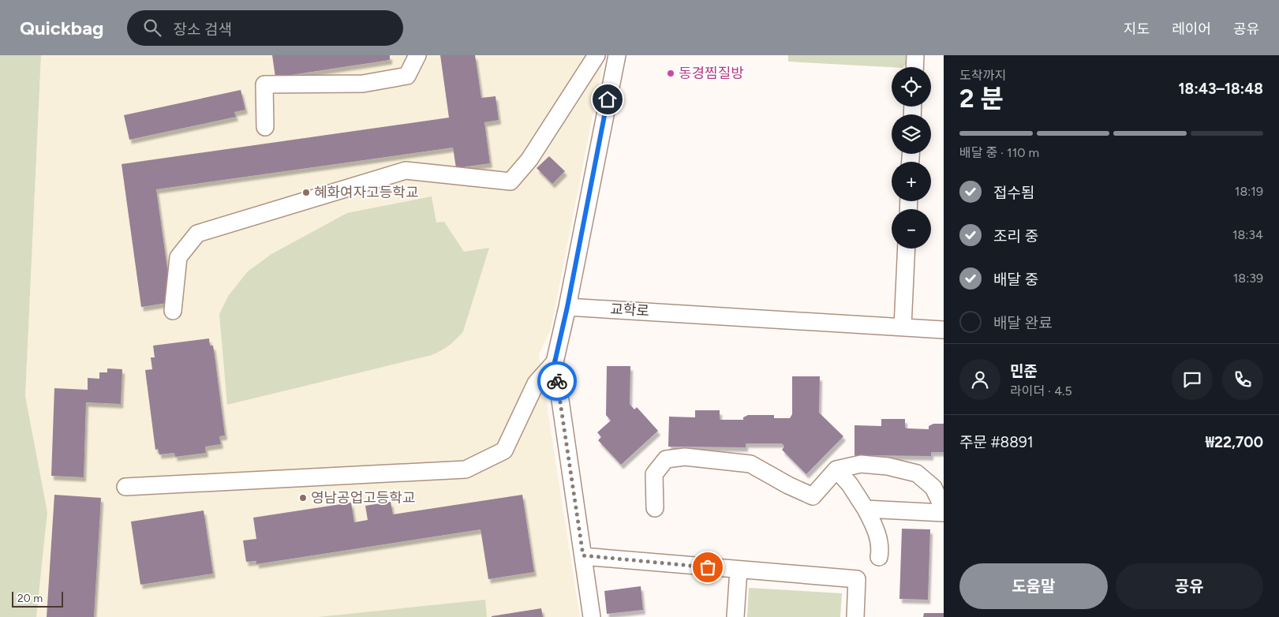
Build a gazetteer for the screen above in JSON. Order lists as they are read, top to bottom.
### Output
{
  "streets": {
    "street": ["교학로"]
  },
  "places": ["동경찜질방", "혜화여자고등학교", "영남공업고등학교"],
  "scale_bar": "20 m",
  "page": {
    "header": "Quickbag",
    "search": "장소 검색",
    "nav": ["지도", "레이어", "공유"],
    "heading": ["2 분", "도착까지", "18:43–18:48"],
    "panel": [
      "민준",
      "라이더 · 4.5",
      "주문 #8891",
      "₩22,700"
    ],
    "map_buttons": ["+", "−"],
    "bar": "배달 중 · 110 m",
    "list": [
      ["접수됨", "18:19"],
      ["조리 중", "18:34"],
      ["배달 중", "18:39"],
      "배달 완료"
    ],
    "buttons": ["도움말", "공유"],
    "scale": "20 m"
  }
}
